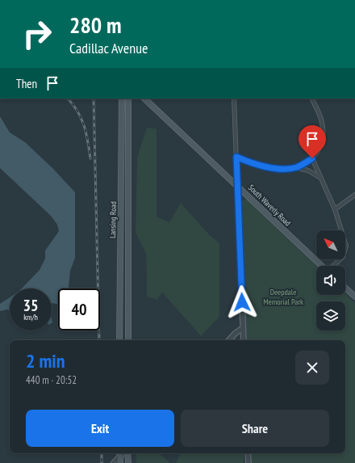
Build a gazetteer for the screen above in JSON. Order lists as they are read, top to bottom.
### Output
{
  "streets": {
    "main road": ["South Waverly Road", "Lansing Road"]
  },
  "parks": ["Deepdale Memorial Park"],
  "north": "top left",
  "page": {
    "turn": ["280 m", "Cadillac Avenue"],
    "then": "Then",
    "speed": "35 km/h",
    "limit": "40",
    "heading": ["2 min", "440 m · 20:52"],
    "buttons": ["Exit", "Share"]
  }
}
